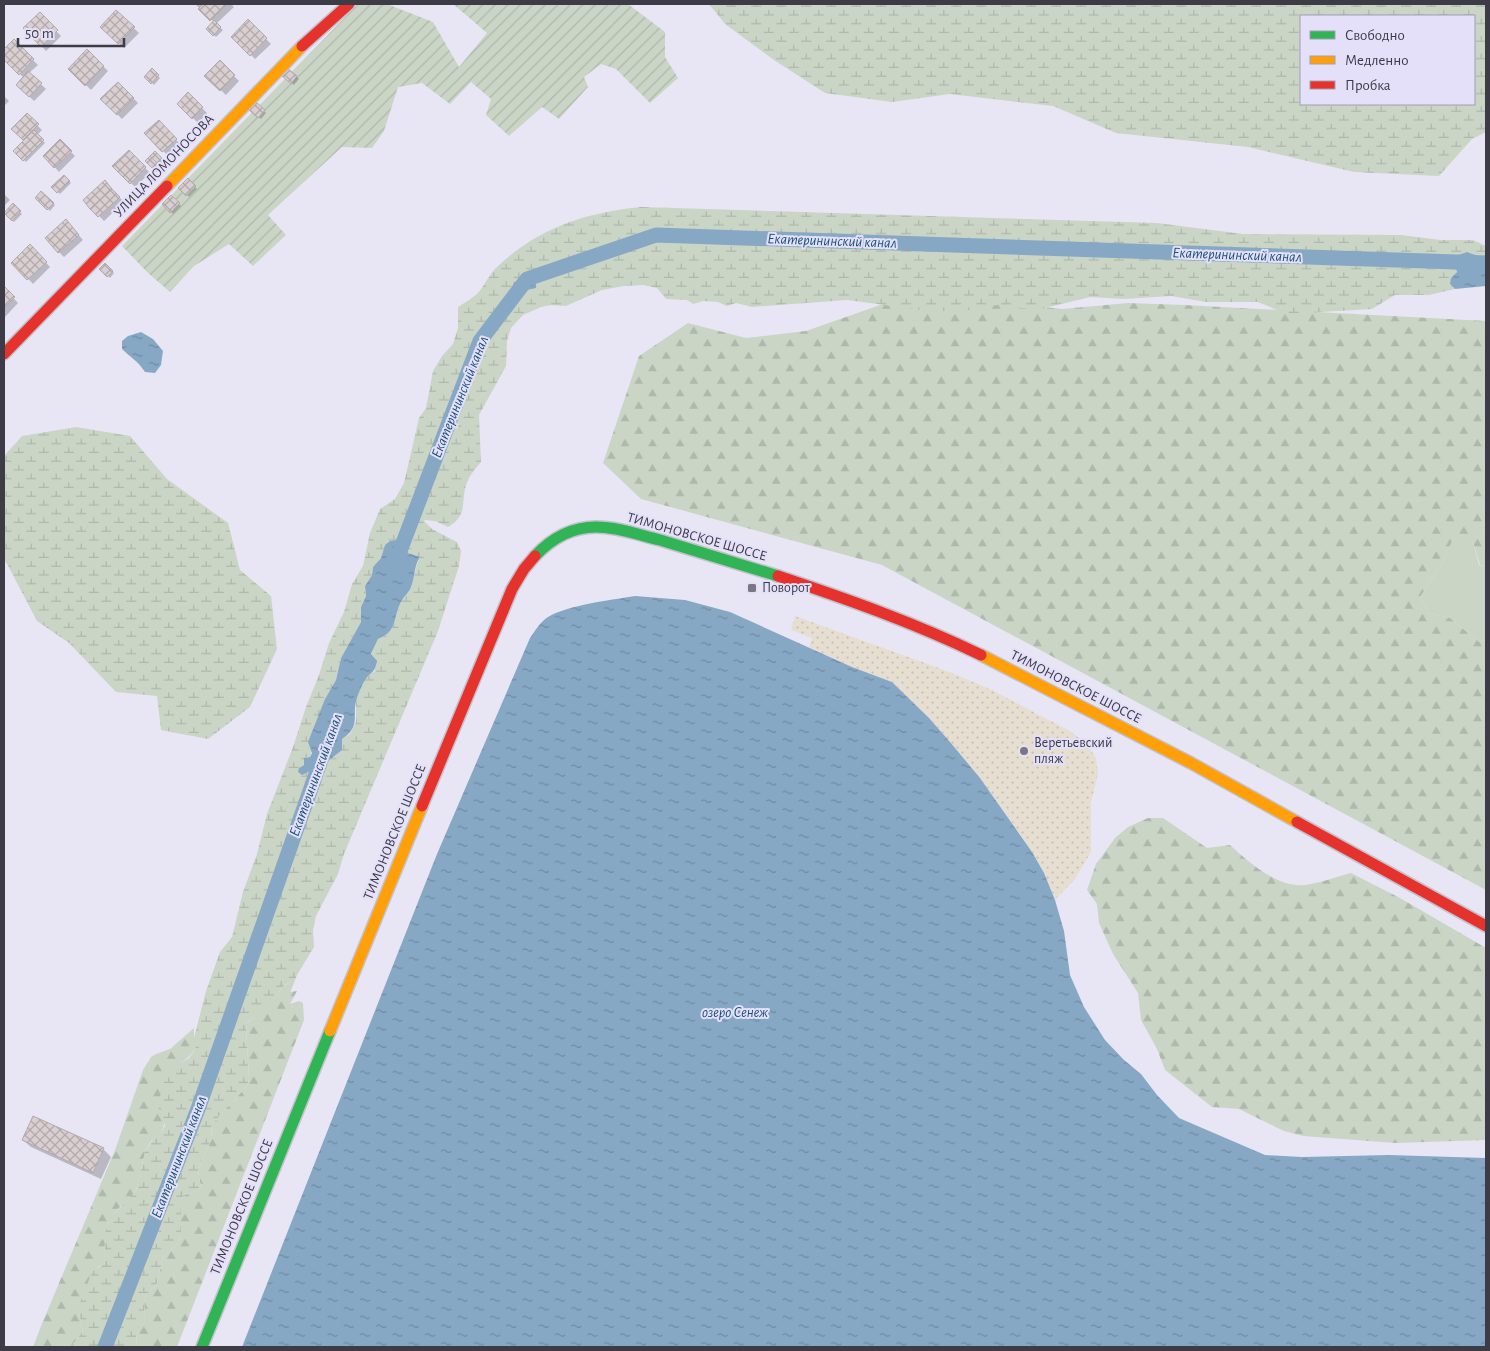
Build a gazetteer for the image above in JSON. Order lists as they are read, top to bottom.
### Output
{
  "streets": {
    "street": ["УЛИЦА ЛОМОНОСОВА", "ТИМОНОВСКОЕ ШОССЕ"]
  },
  "water": ["Екатерининский канал", "озеро Сенеж"],
  "places": {
    "transit": ["Поворот"],
    "other": ["Веретьевский пляж"]
  },
  "legend": ["Свободно", "Медленно", "Пробка"],
  "scale_bar": "50 m"
}
